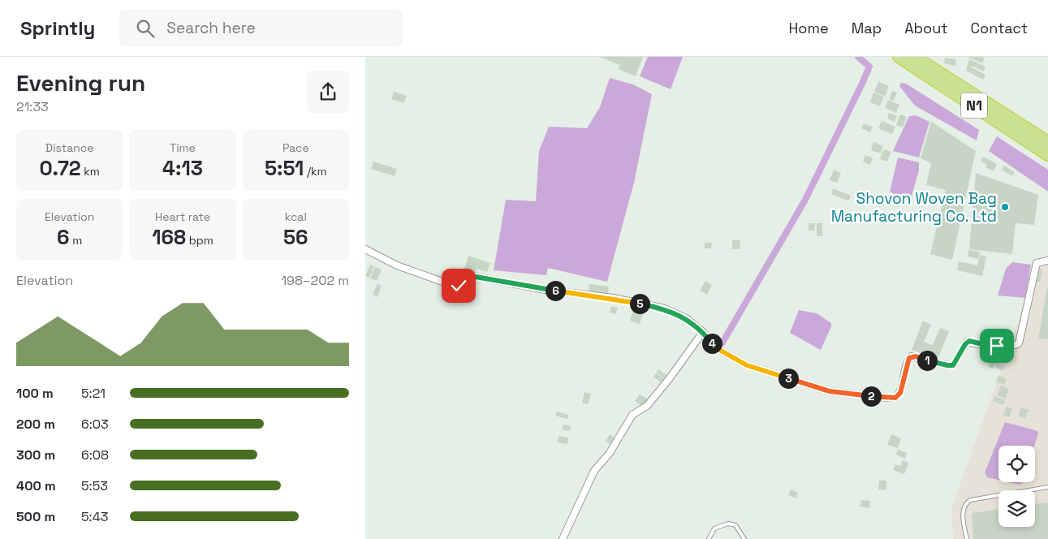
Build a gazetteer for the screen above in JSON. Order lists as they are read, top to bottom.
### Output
{
  "streets": {
    "highway": ["N1"]
  },
  "places": ["Shovon Woven Bag Manufacturing Co. Ltd"],
  "page": {
    "header": "Sprintly",
    "search": "Search here",
    "nav": [
      "Home",
      "Map",
      "About",
      "Contact"
    ],
    "heading": ["Evening run", "21:33"],
    "stats": [
      ["Distance", "0.72 km"],
      ["Time", "4:13"],
      ["Pace", "5:51 /km"],
      ["Elevation", "6 m"],
      ["Heart rate", "168 bpm"],
      ["kcal", "56"]
    ],
    "chart": ["Elevation", "198–202 m"],
    "pins": [
      "6",
      "5",
      "4",
      "1",
      "3",
      "2"
    ],
    "list": [
      {
        "name": "100 m",
        "note": "5:21"
      },
      {
        "name": "200 m",
        "note": "6:03"
      },
      {
        "name": "300 m",
        "note": "6:08"
      },
      {
        "name": "400 m",
        "note": "5:53"
      },
      {
        "name": "500 m",
        "note": "5:43"
      }
    ]
  }
}
